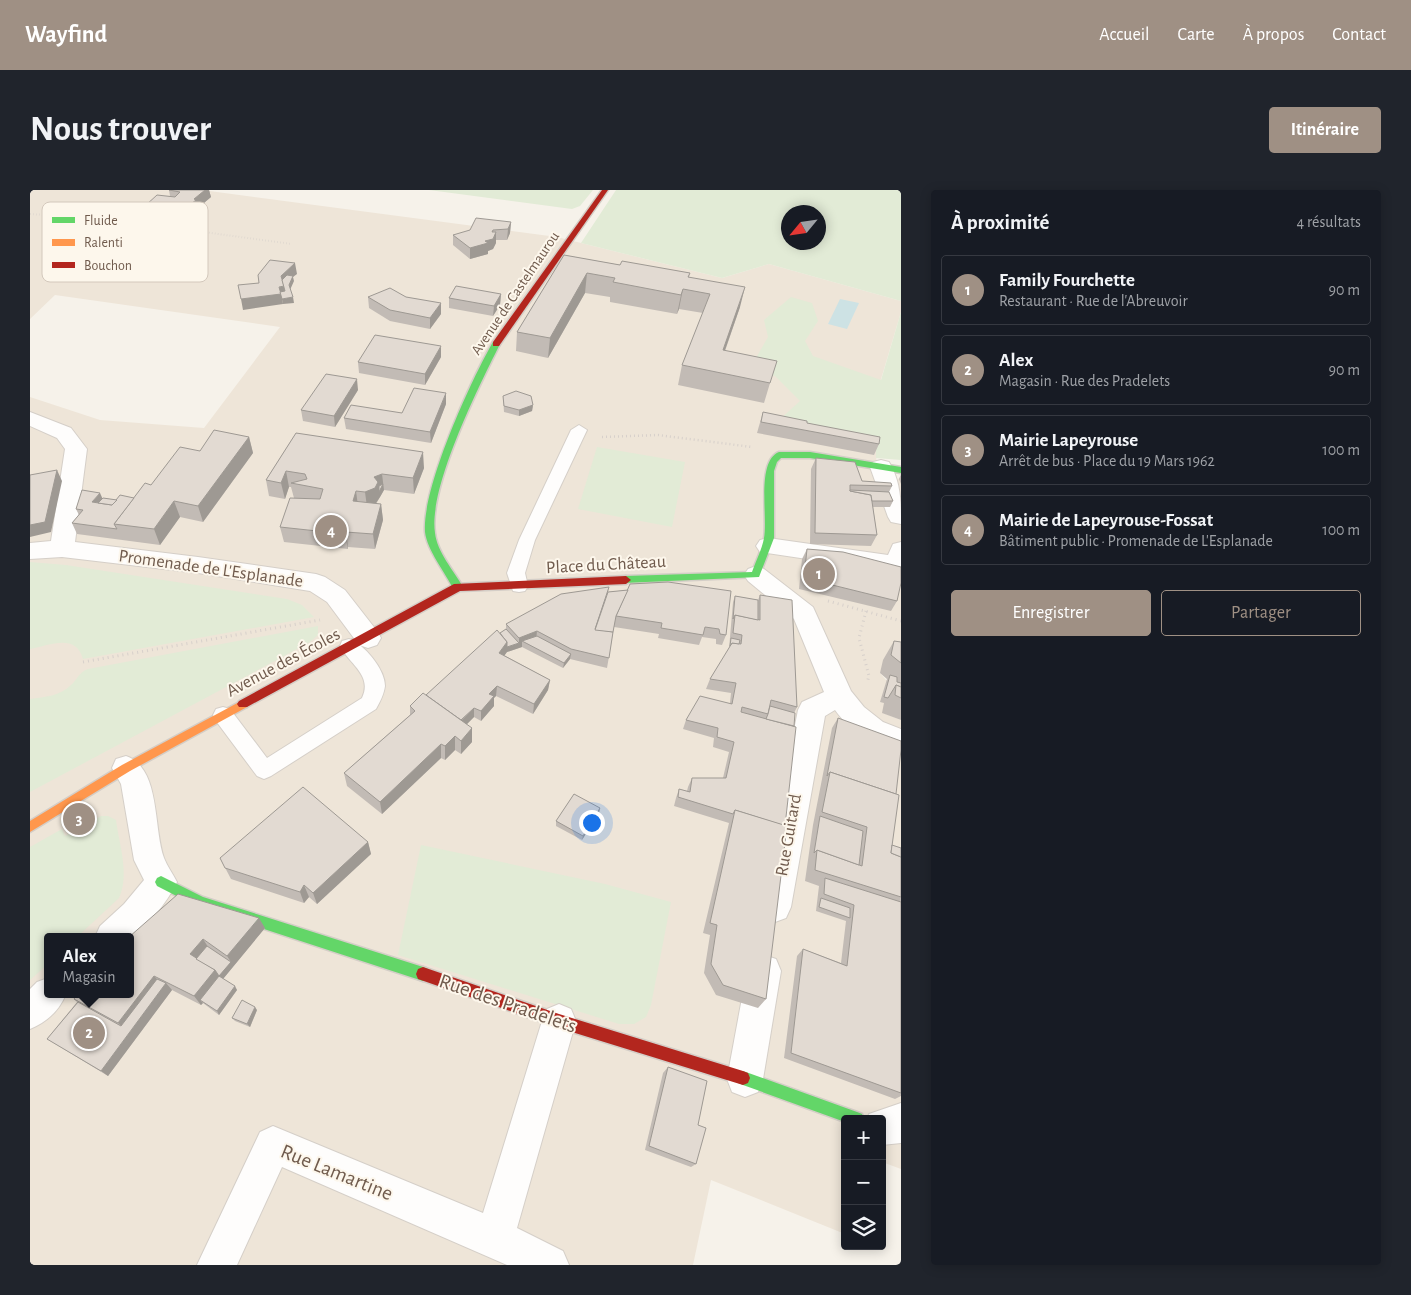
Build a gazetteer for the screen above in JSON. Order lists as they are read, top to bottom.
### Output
{
  "streets": {
    "street": [
      "Avenue de Castelmaurou",
      "Place du Château",
      "Promenade de L'Esplanade",
      "Avenue des Écoles",
      "Rue Guitard",
      "Rue des Pradelets",
      "Rue Lamartine"
    ]
  },
  "crossings": [
    ["Avenue de Castelmaurou", "Place du Château"],
    ["Avenue de Castelmaurou", "Avenue des Écoles"],
    ["Place du Château", "Avenue des Écoles"],
    ["Promenade de L'Esplanade", "Avenue des Écoles"],
    ["Rue Guitard", "Rue des Pradelets"]
  ],
  "legend": ["Fluide", "Ralenti", "Bouchon"],
  "north": "bottom left",
  "page": {
    "header": "Wayfind",
    "nav": [
      "Accueil",
      "Carte",
      "À propos",
      "Contact"
    ],
    "buttons": [
      "Itinéraire",
      ["Enregistrer", "Partager"]
    ],
    "title": "Nous trouver",
    "heading": ["À proximité", "4 résultats"],
    "list": [
      {
        "mark": "1",
        "name": "Family Fourchette",
        "note": "Restaurant · Rue de l'Abreuvoir",
        "value": "90 m"
      },
      {
        "mark": "2",
        "name": "Alex",
        "note": "Magasin · Rue des Pradelets",
        "value": "90 m"
      },
      {
        "mark": "3",
        "name": "Mairie Lapeyrouse",
        "note": "Arrêt de bus · Place du 19 Mars 1962",
        "value": "100 m"
      },
      {
        "mark": "4",
        "name": "Mairie de Lapeyrouse-Fossat",
        "note": "Bâtiment public · Promenade de L'Esplanade",
        "value": "100 m"
      }
    ],
    "pins": [
      "4",
      "1",
      "3",
      "2"
    ],
    "popup": ["Alex", "Magasin"],
    "map_buttons": ["+", "−"]
  }
}
